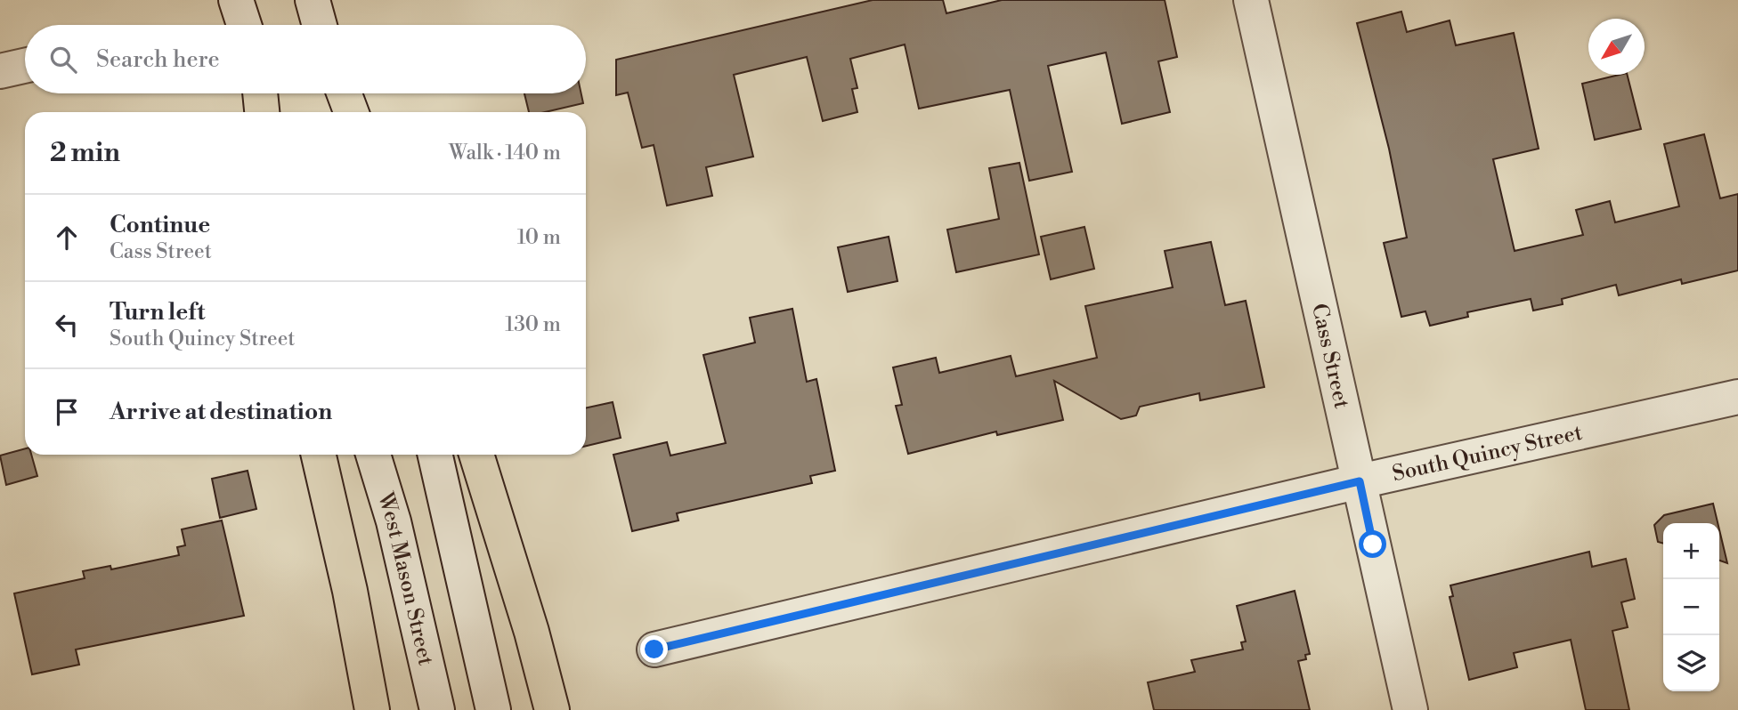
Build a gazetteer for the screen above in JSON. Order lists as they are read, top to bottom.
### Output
{
  "streets": {
    "street": ["Cass Street", "South Quincy Street", "West Mason Street"]
  },
  "crossings": [
    ["Cass Street", "South Quincy Street"]
  ],
  "north": "bottom left",
  "page": {
    "search": "Search here",
    "heading": ["2 min", "Walk · 140 m"],
    "list": [
      ["Continue", "Cass Street", "10 m"],
      ["Turn left", "South Quincy Street", "130 m"],
      "Arrive at destination"
    ],
    "map_buttons": ["+", "−"]
  }
}
